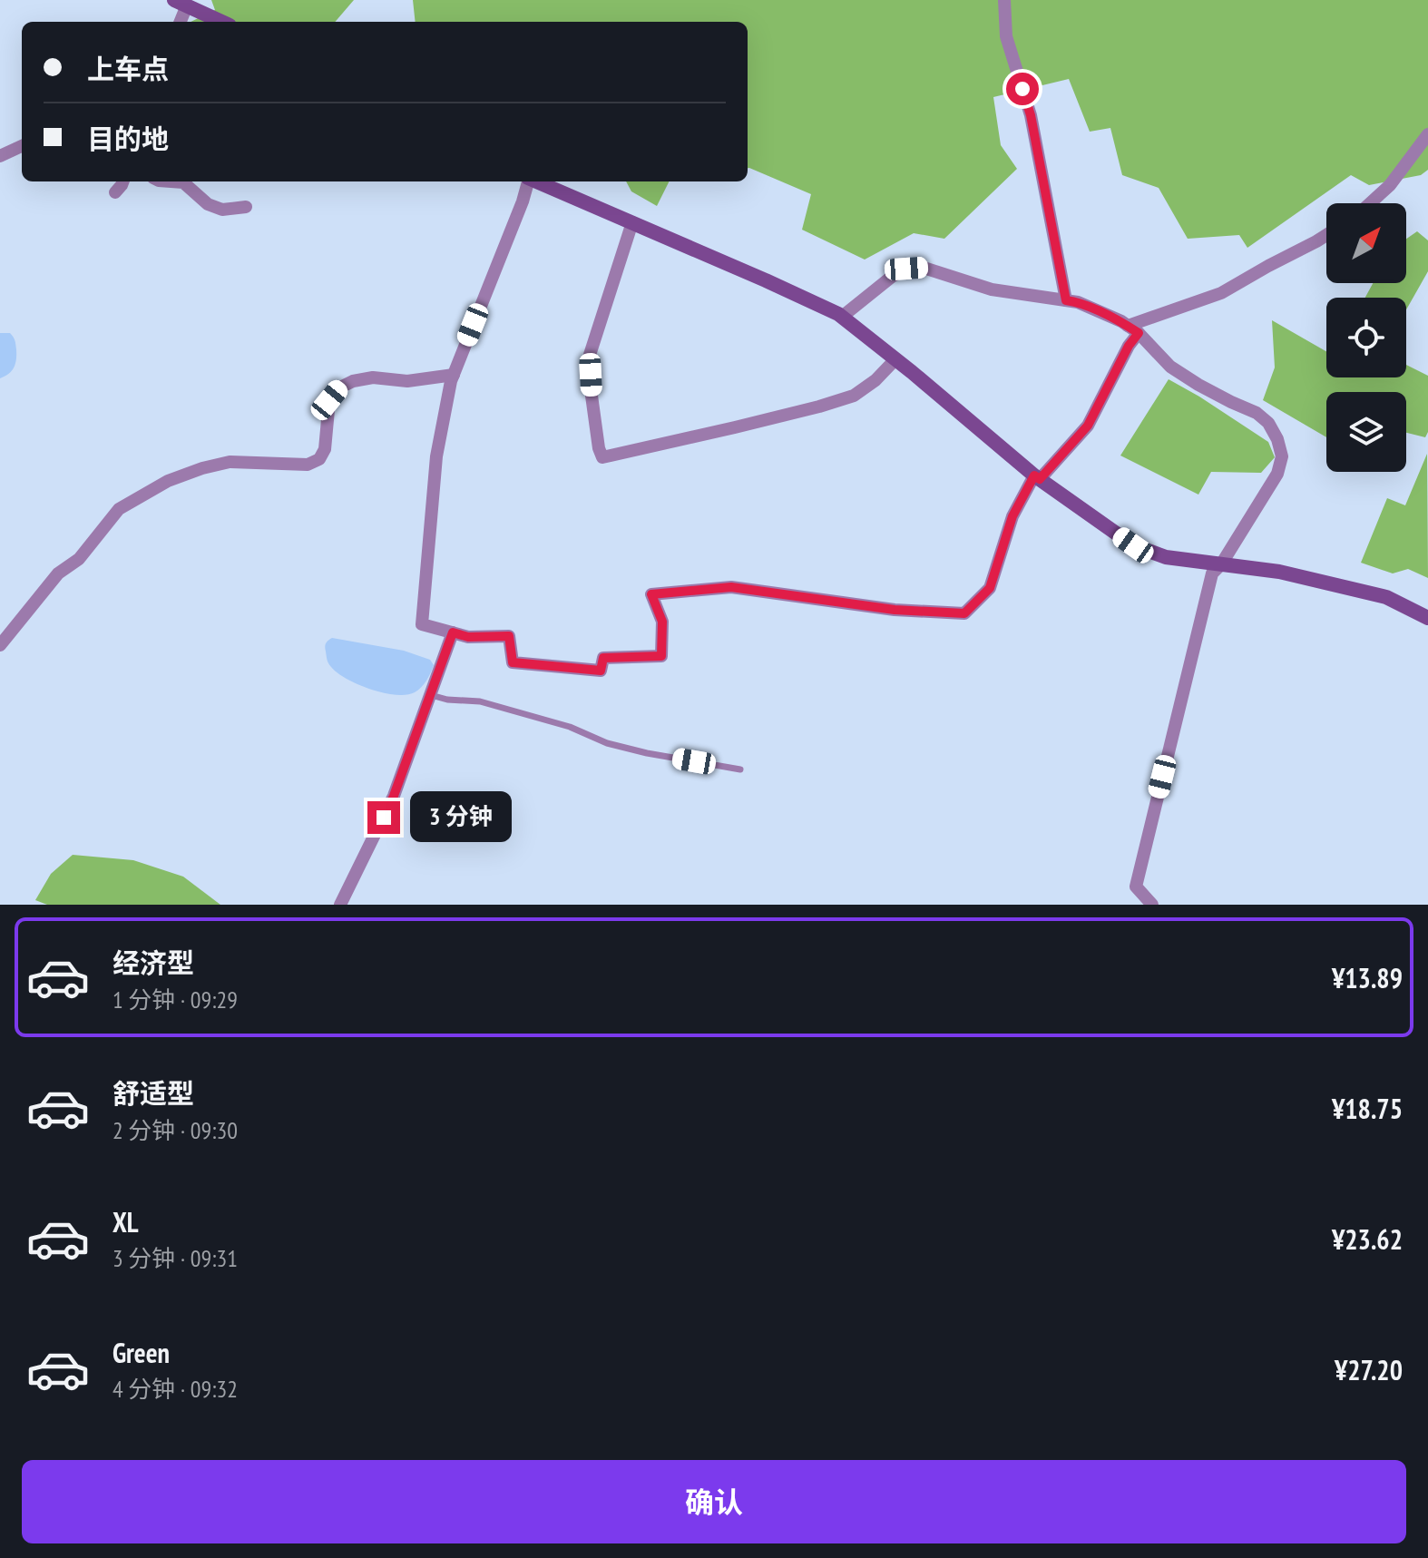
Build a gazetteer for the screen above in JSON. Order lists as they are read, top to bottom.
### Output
{
  "north": "top right",
  "page": {
    "banner": ["上车点", "目的地"],
    "bubble": "3 分钟",
    "list": [
      {
        "name": "经济型",
        "note": "1 分钟 · 09:29",
        "value": "¥13.89"
      },
      {
        "name": "舒适型",
        "note": "2 分钟 · 09:30",
        "value": "¥18.75"
      },
      {
        "name": "XL",
        "note": "3 分钟 · 09:31",
        "value": "¥23.62"
      },
      {
        "name": "Green",
        "note": "4 分钟 · 09:32",
        "value": "¥27.20"
      }
    ],
    "buttons": "确认"
  }
}
